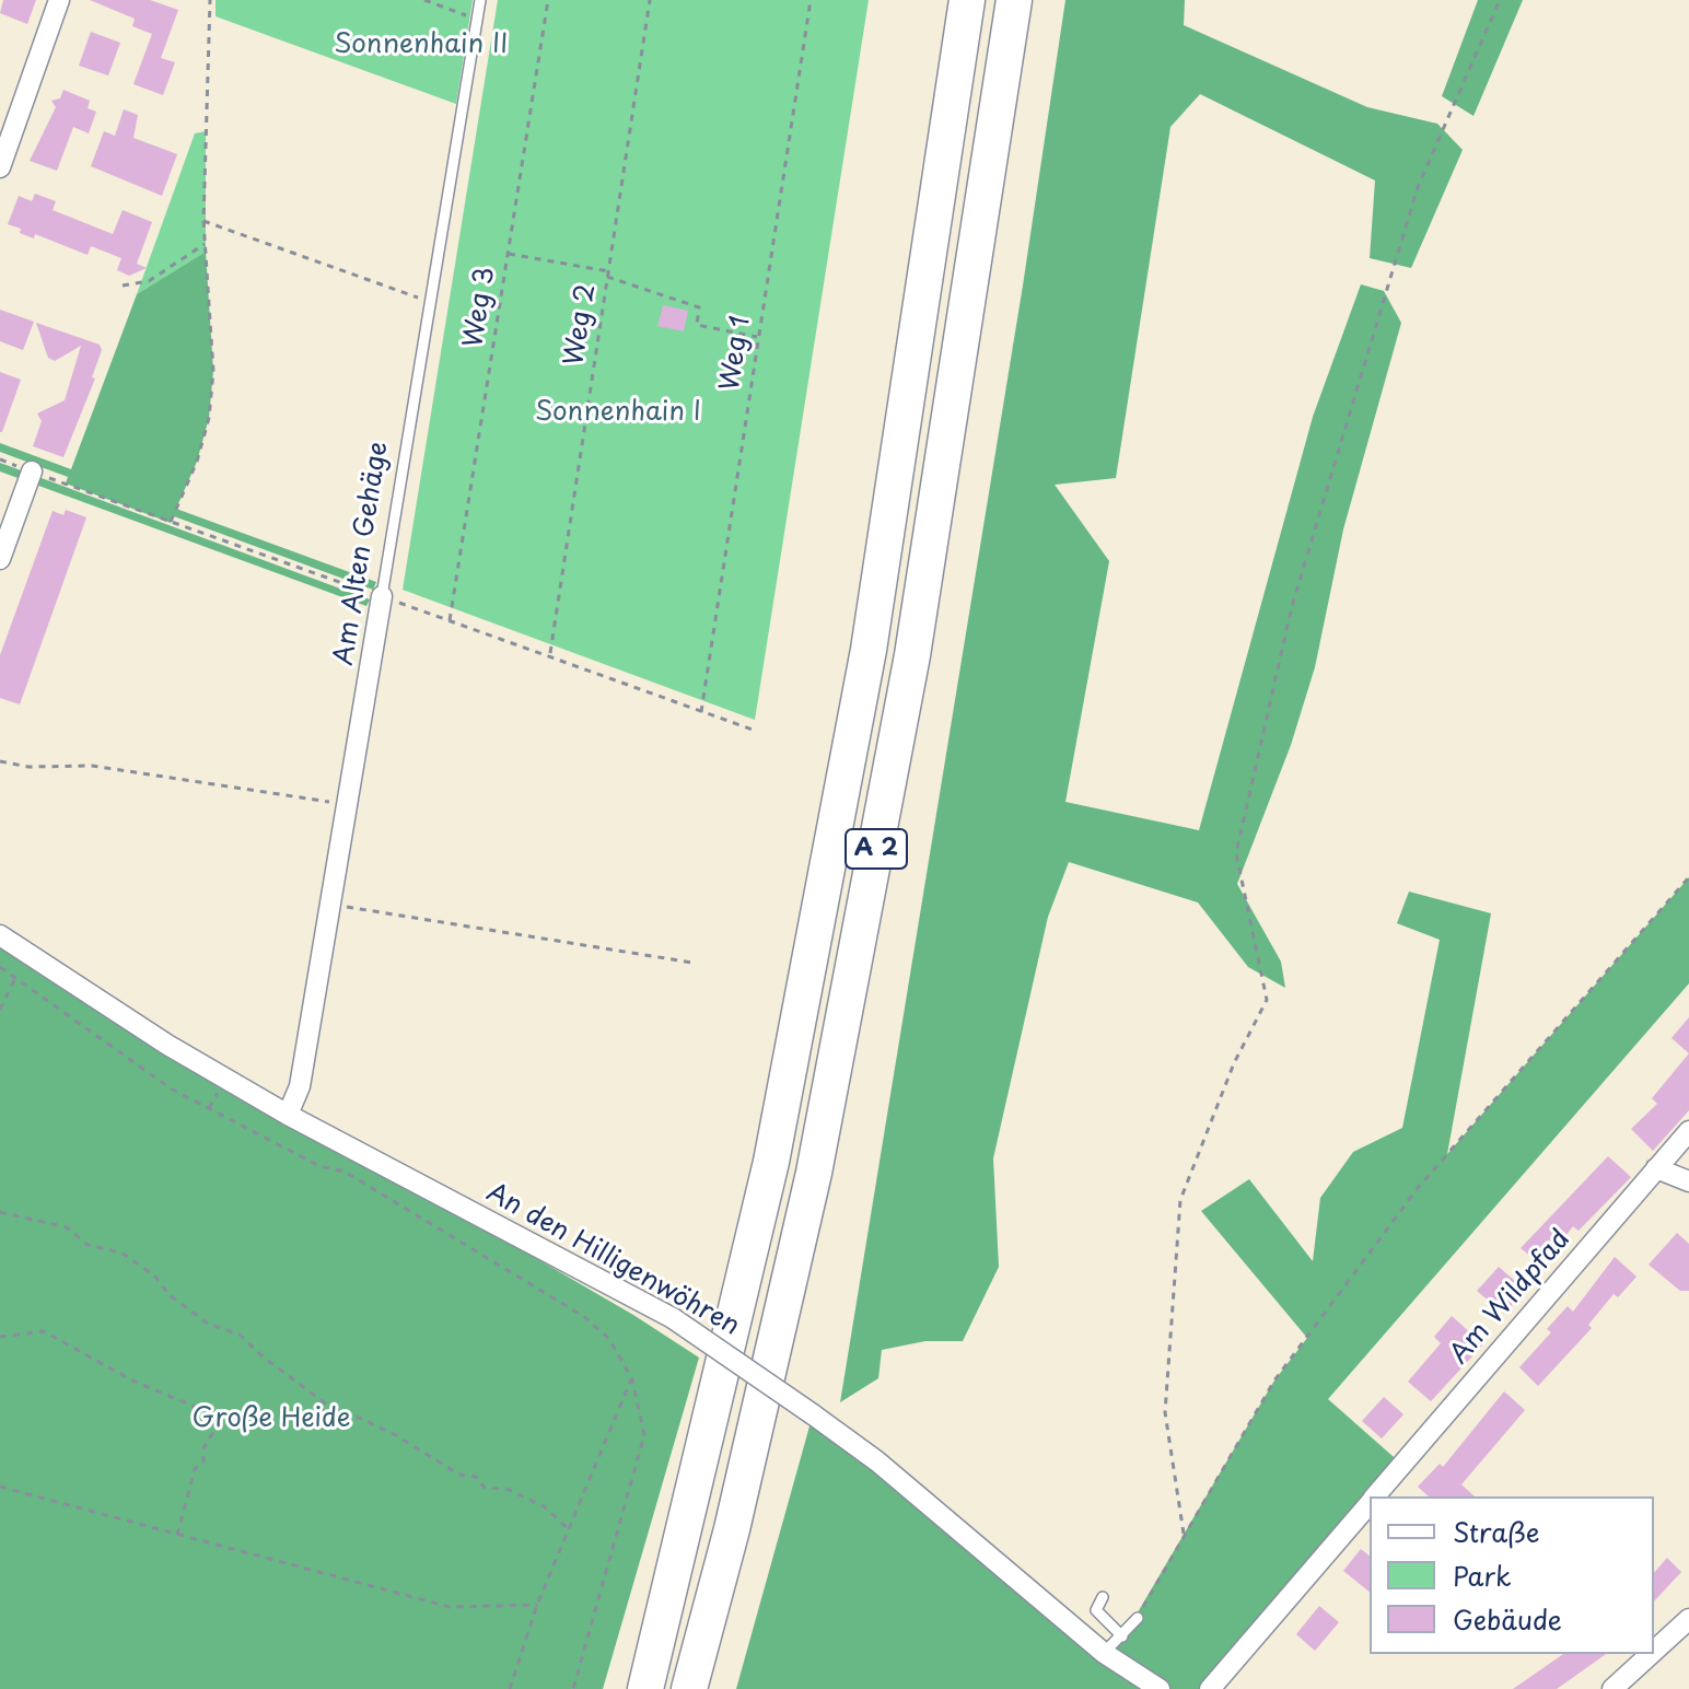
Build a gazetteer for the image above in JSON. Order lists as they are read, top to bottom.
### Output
{
  "streets": {
    "highway": ["A 2"],
    "street": ["Am Alten Gehäge", "An den Hilligenwöhren", "Am Wildpfad"],
    "path": ["Weg 3", "Weg 2", "Weg 1"]
  },
  "crossings": [
    ["Am Alten Gehäge", "An den Hilligenwöhren"]
  ],
  "parks": ["Sonnenhain II", "Sonnenhain I", "Große Heide"],
  "legend": ["Straße", "Park", "Gebäude"]
}
